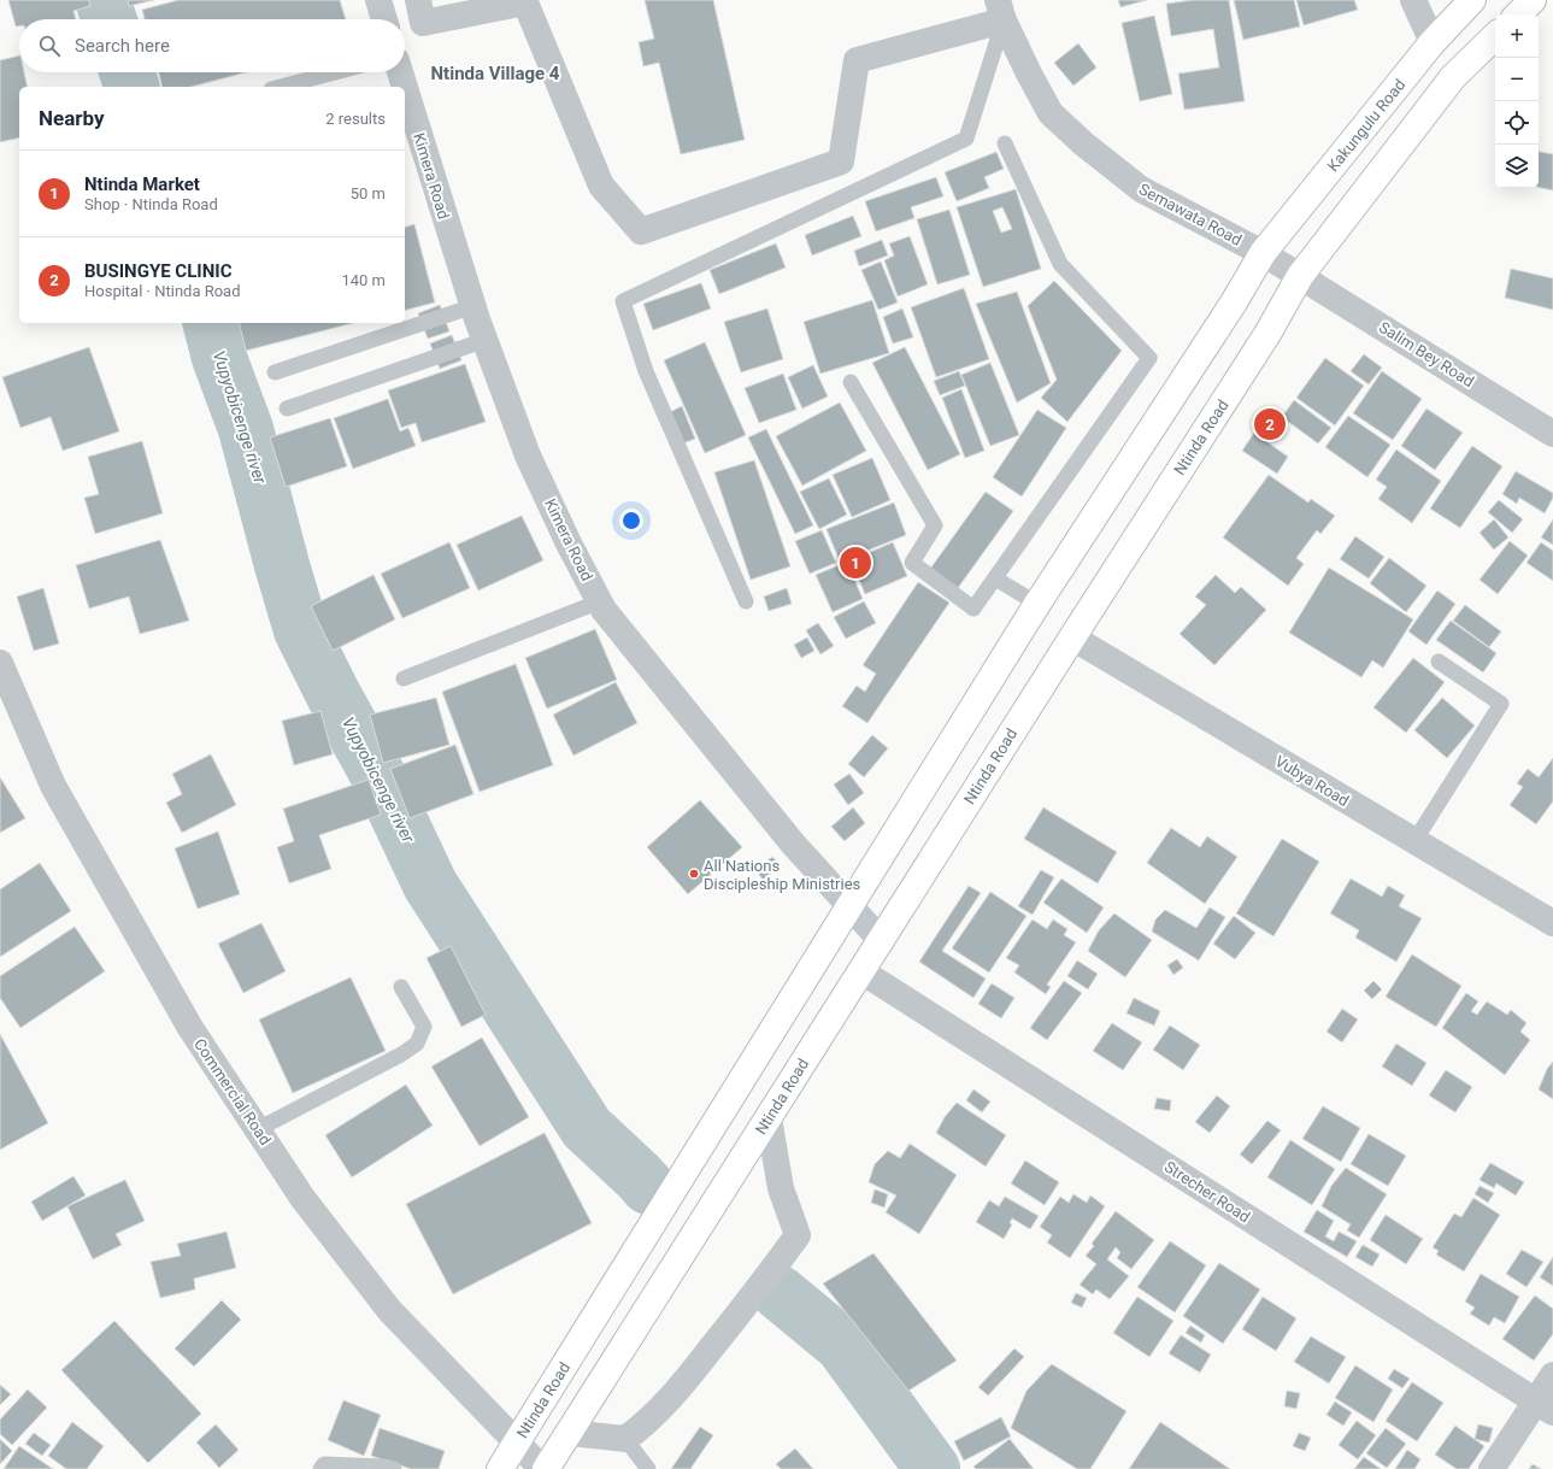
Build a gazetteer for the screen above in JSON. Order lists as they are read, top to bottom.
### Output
{
  "streets": {
    "main road": ["Kakungulu Road", "Ntinda Road"],
    "street": [
      "Kimera Road",
      "Semawata Road",
      "Salim Bey Road",
      "Vubya Road",
      "Commercial Road",
      "Strecher Road"
    ]
  },
  "crossings": [
    ["Kakungulu Road", "Semawata Road"],
    ["Kakungulu Road", "Ntinda Road"],
    ["Kimera Road", "Ntinda Road"],
    ["Semawata Road", "Salim Bey Road"],
    ["Semawata Road", "Ntinda Road"],
    ["Salim Bey Road", "Ntinda Road"],
    ["Ntinda Road", "Vubya Road"],
    ["Ntinda Road", "Commercial Road"],
    ["Ntinda Road", "Strecher Road"]
  ],
  "districts": ["Ntinda Village 4"],
  "water": ["Vupyobicenge river"],
  "places": ["All Nations Discipleship Ministries"],
  "page": {
    "map_buttons": ["+", "−"],
    "search": "Search here",
    "heading": ["Nearby", "2 results"],
    "list": [
      {
        "mark": "1",
        "name": "Ntinda Market",
        "note": "Shop · Ntinda Road",
        "value": "50 m"
      },
      {
        "mark": "2",
        "name": "BUSINGYE CLINIC",
        "note": "Hospital · Ntinda Road",
        "value": "140 m"
      }
    ],
    "pins": ["2", "1"]
  }
}
